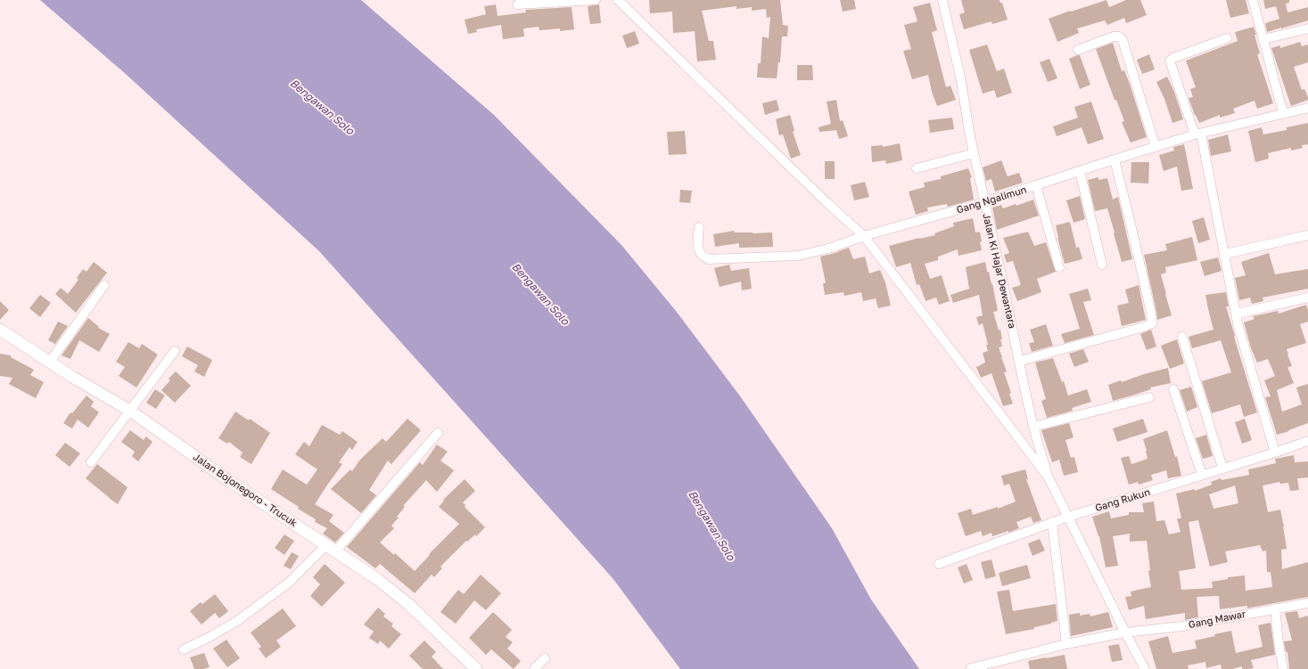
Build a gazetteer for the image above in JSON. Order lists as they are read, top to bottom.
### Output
{
  "streets": {
    "street": [
      "Gang Ngalimun",
      "Jalan Ki Hajar Dewantara",
      "Jalan Bojonegoro - Trucuk",
      "Gang Rukun",
      "Gang Mawar"
    ]
  },
  "crossings": [
    ["Gang Ngalimun", "Jalan Ki Hajar Dewantara"]
  ],
  "water": ["Bengawan Solo"]
}
